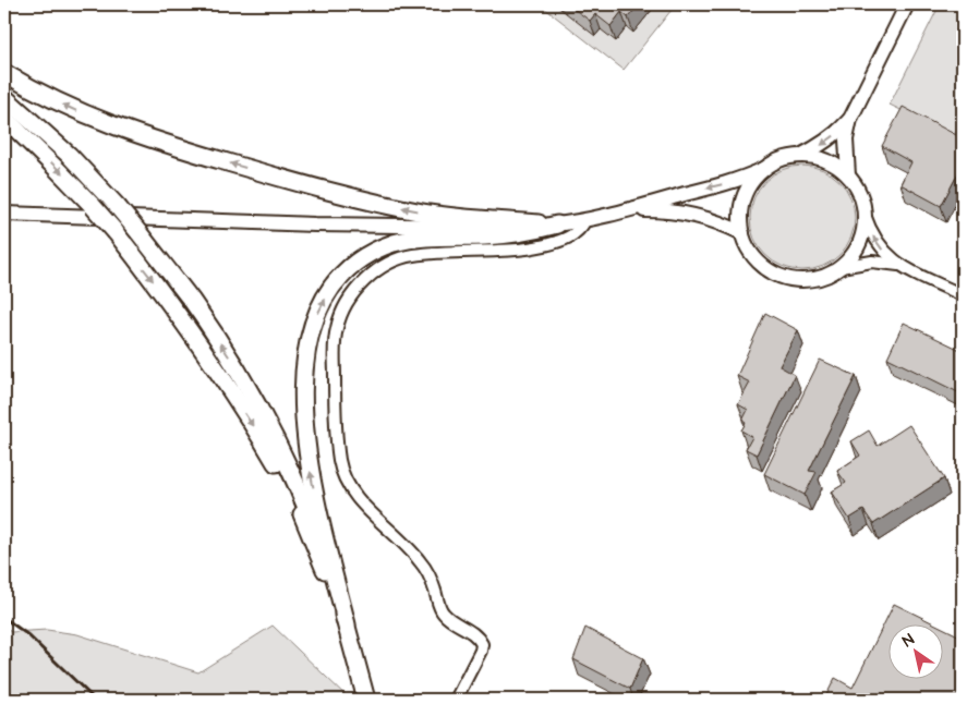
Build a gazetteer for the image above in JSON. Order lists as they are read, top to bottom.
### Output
{
  "north": "top left"
}
